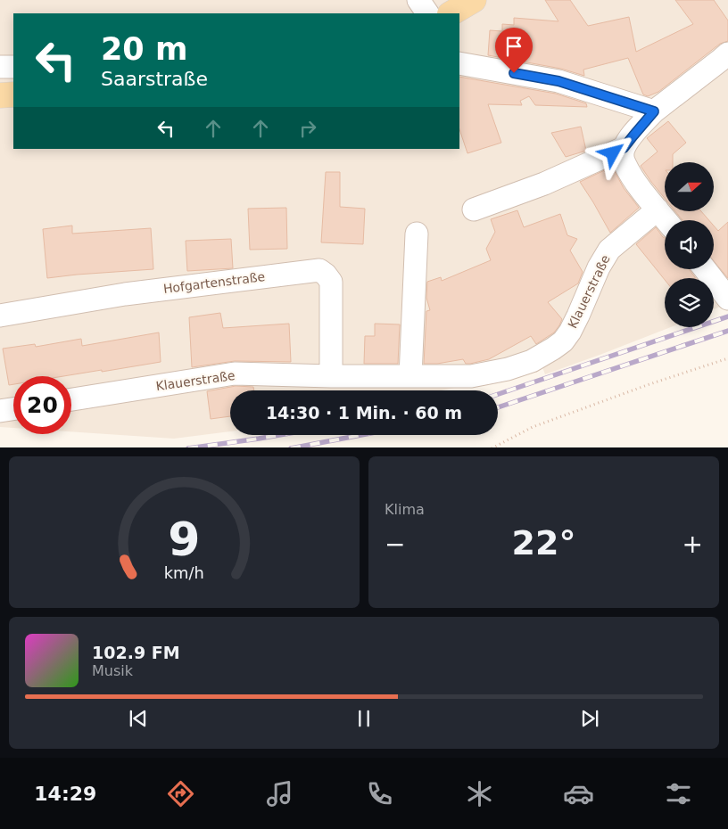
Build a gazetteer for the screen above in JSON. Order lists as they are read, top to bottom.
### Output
{
  "streets": {
    "street": ["Hofgartenstraße", "Klauerstraße"]
  },
  "crossings": [
    ["Hofgartenstraße", "Klauerstraße"]
  ],
  "north": "right",
  "page": {
    "turn": ["20 m", "Saarstraße"],
    "limit": "20",
    "trip": "14:30 · 1 Min. · 60 m",
    "tile": "Klima",
    "heat": ["−", "22°", "+"],
    "song": ["102.9 FM", "Musik"],
    "tabs": "14:29",
    "gauge": ["9", "km/h"]
  }
}
